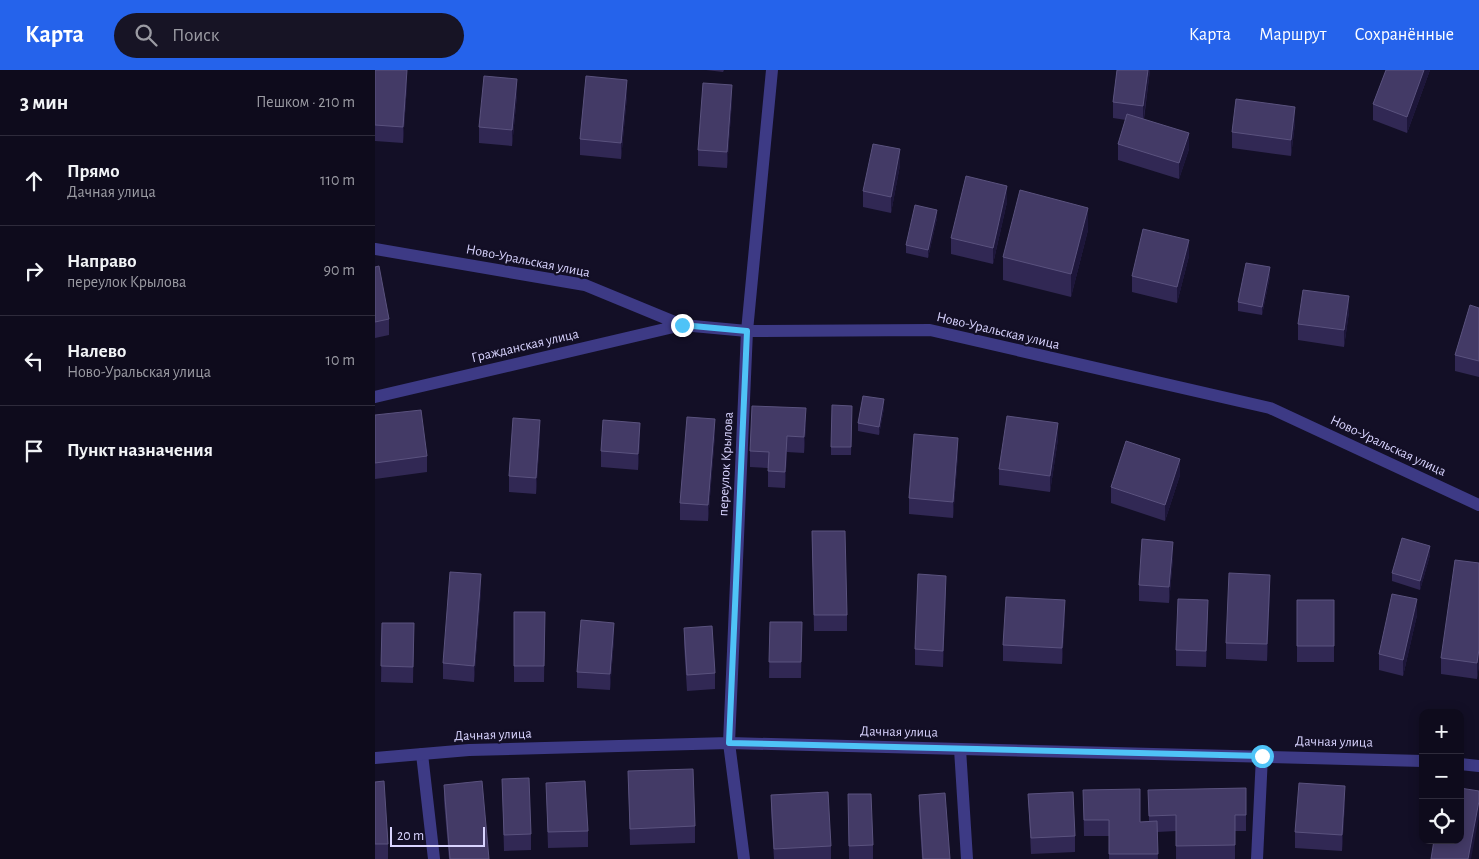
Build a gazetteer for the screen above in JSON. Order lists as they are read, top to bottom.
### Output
{
  "streets": {
    "street": [
      "Ново-Уральская улица",
      "Гражданская улица",
      "переулок Крылова",
      "Дачная улица"
    ]
  },
  "crossings": [
    ["Ново-Уральская улица", "Гражданская улица"],
    ["Ново-Уральская улица", "переулок Крылова"],
    ["переулок Крылова", "Дачная улица"]
  ],
  "scale_bar": "20 m",
  "page": {
    "header": "Карта",
    "search": "Поиск",
    "nav": ["Карта", "Маршрут", "Сохранённые"],
    "heading": ["3 мин", "Пешком · 210 m"],
    "list": [
      ["Прямо", "Дачная улица", "110 m"],
      ["Направо", "переулок Крылова", "90 m"],
      ["Налево", "Ново-Уральская улица", "10 m"],
      "Пункт назначения"
    ],
    "map_buttons": ["+", "−"],
    "scale": "20 m"
  }
}
